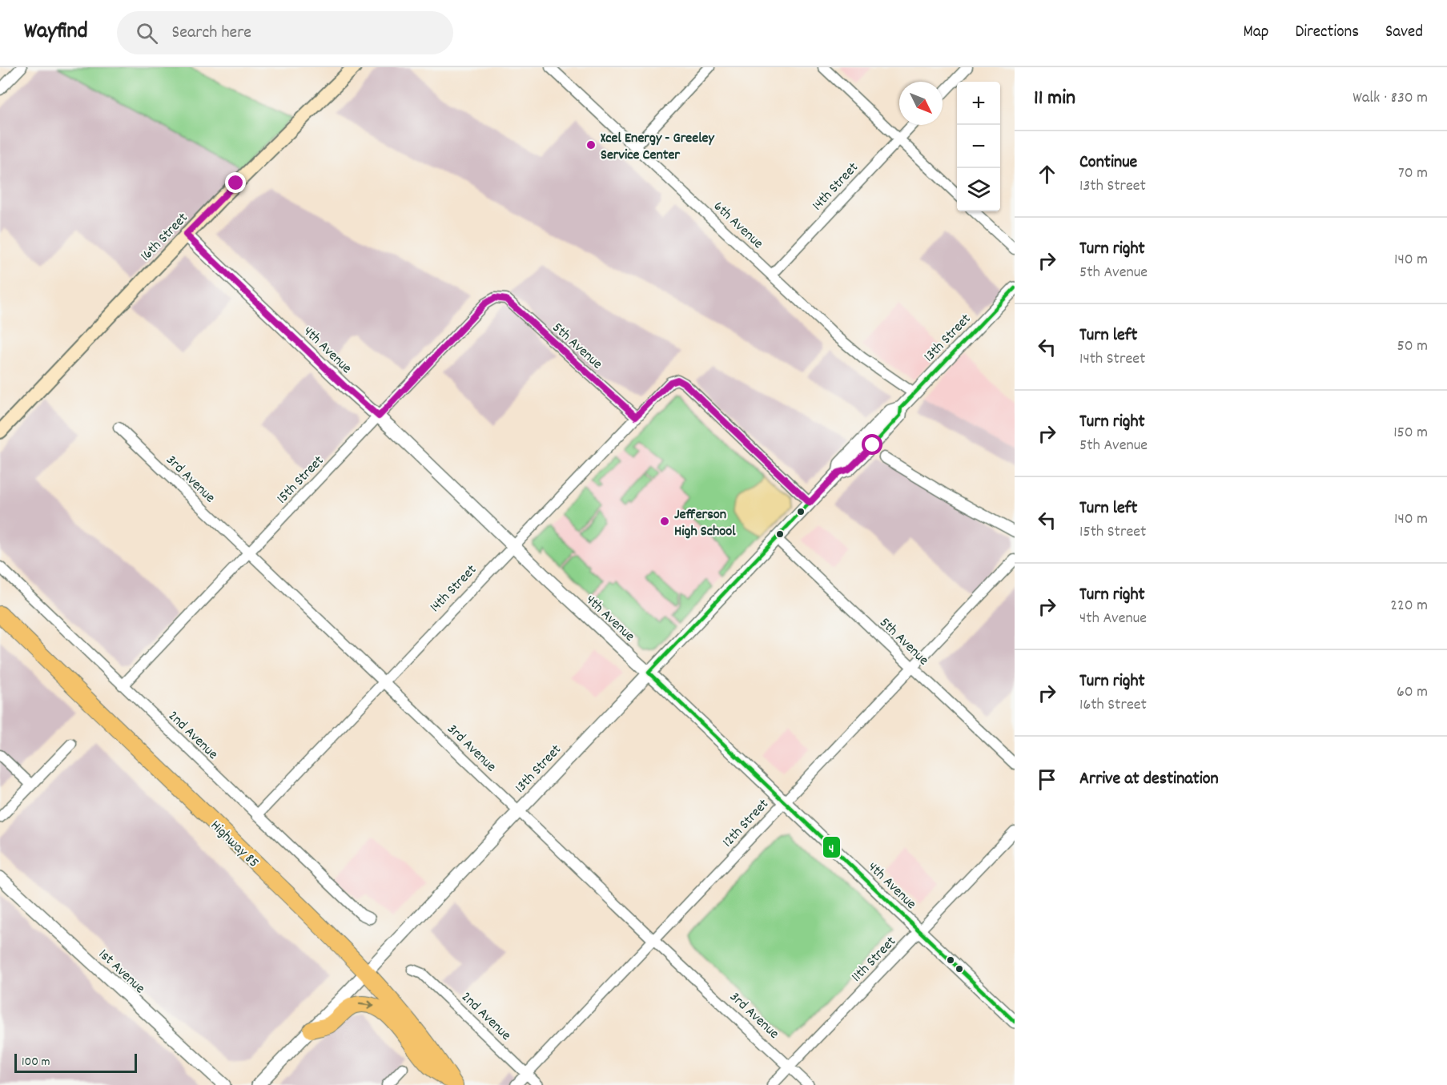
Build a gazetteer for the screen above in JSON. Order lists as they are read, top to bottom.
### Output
{
  "streets": {
    "highway": ["Highway 85"],
    "main road": ["16th Street"],
    "street": [
      "14th Street",
      "6th Avenue",
      "13th Street",
      "5th Avenue",
      "4th Avenue",
      "3rd Avenue",
      "15th Street",
      "2nd Avenue",
      "12th Street",
      "11th Street",
      "1st Avenue"
    ]
  },
  "crossings": [
    ["14th Street", "6th Avenue"],
    ["14th Street", "13th Street"],
    ["14th Street", "5th Avenue"],
    ["14th Street", "4th Avenue"],
    ["14th Street", "3rd Avenue"],
    ["14th Street", "2nd Avenue"],
    ["6th Avenue", "13th Street"],
    ["16th Street", "4th Avenue"],
    ["13th Street", "5th Avenue"],
    ["13th Street", "4th Avenue"],
    ["13th Street", "3rd Avenue"],
    ["13th Street", "Highway 85"],
    ["5th Avenue", "15th Street"],
    ["5th Avenue", "12th Street"],
    ["4th Avenue", "15th Street"],
    ["4th Avenue", "12th Street"],
    ["4th Avenue", "11th Street"],
    ["3rd Avenue", "15th Street"],
    ["3rd Avenue", "12th Street"],
    ["3rd Avenue", "11th Street"],
    ["15th Street", "2nd Avenue"],
    ["2nd Avenue", "12th Street"]
  ],
  "places": ["Xcel Energy - Greeley Service Center", "Jefferson High School"],
  "lines": ["transit line 4"],
  "scale_bar": "100 m",
  "north": "bottom right",
  "page": {
    "header": "Wayfind",
    "search": "Search here",
    "nav": ["Map", "Directions", "Saved"],
    "heading": ["11 min", "Walk · 830 m"],
    "map_buttons": ["+", "−"],
    "list": [
      ["Continue", "13th Street", "70 m"],
      ["Turn right", "5th Avenue", "140 m"],
      ["Turn left", "14th Street", "50 m"],
      ["Turn right", "5th Avenue", "150 m"],
      ["Turn left", "15th Street", "140 m"],
      ["Turn right", "4th Avenue", "220 m"],
      ["Turn right", "16th Street", "60 m"],
      "Arrive at destination"
    ],
    "scale": "100 m"
  }
}
